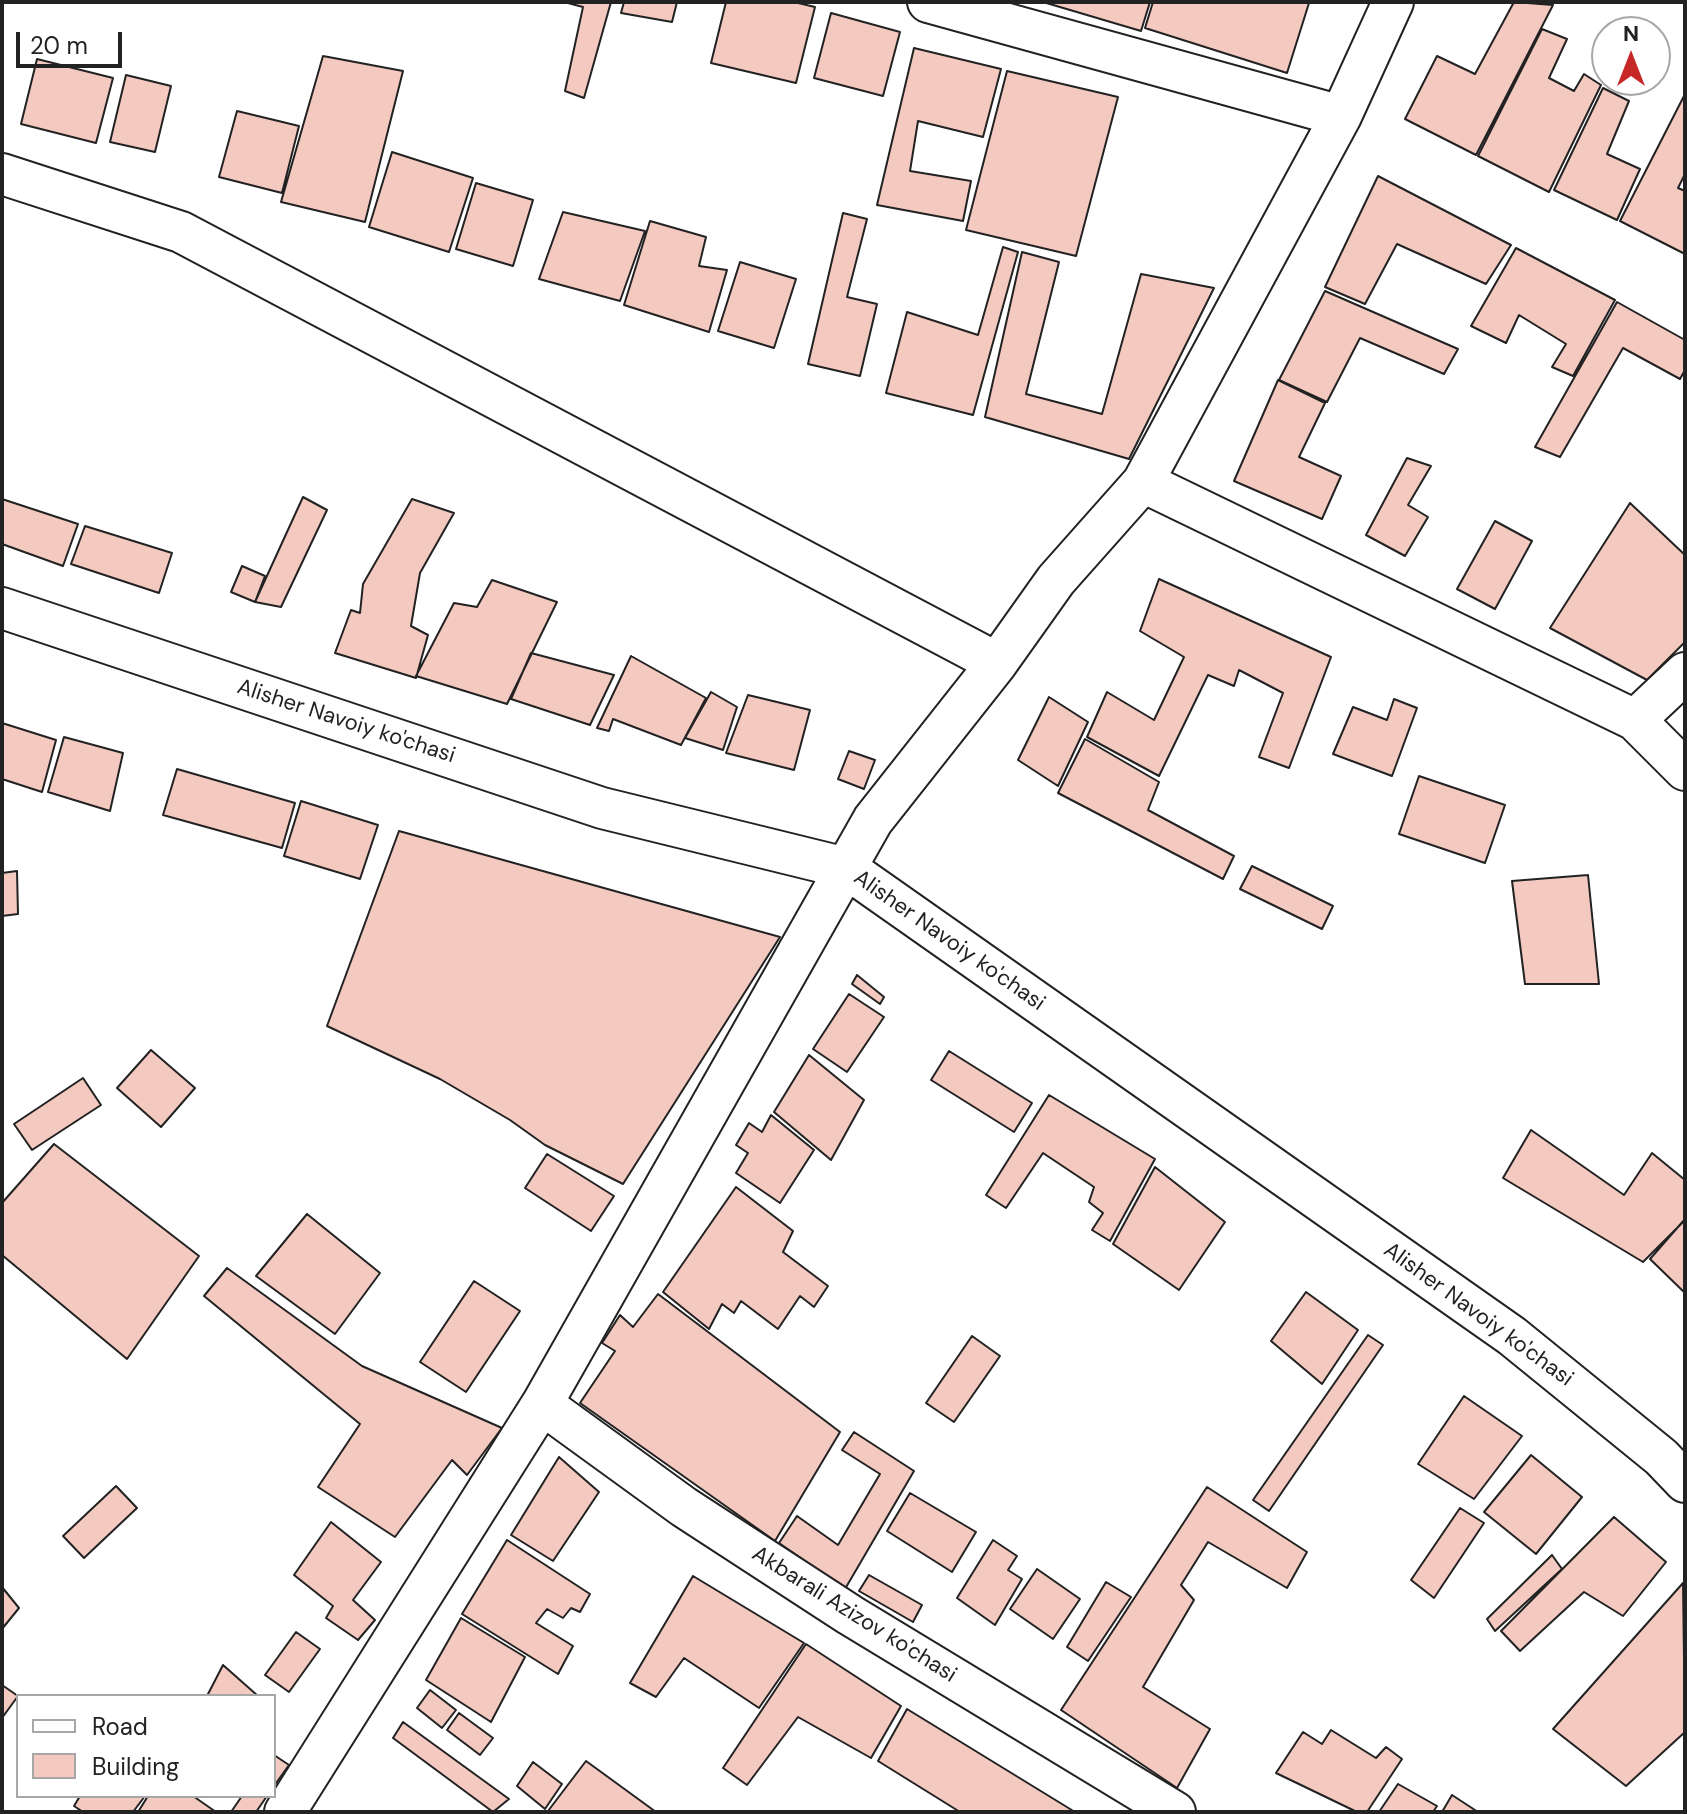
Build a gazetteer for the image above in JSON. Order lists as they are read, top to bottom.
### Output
{
  "streets": {
    "street": ["Alisher Navoiy ko'chasi", "Akbarali Azizov ko'chasi"]
  },
  "legend": ["Road", "Building"],
  "scale_bar": "20 m",
  "north": "top"
}
